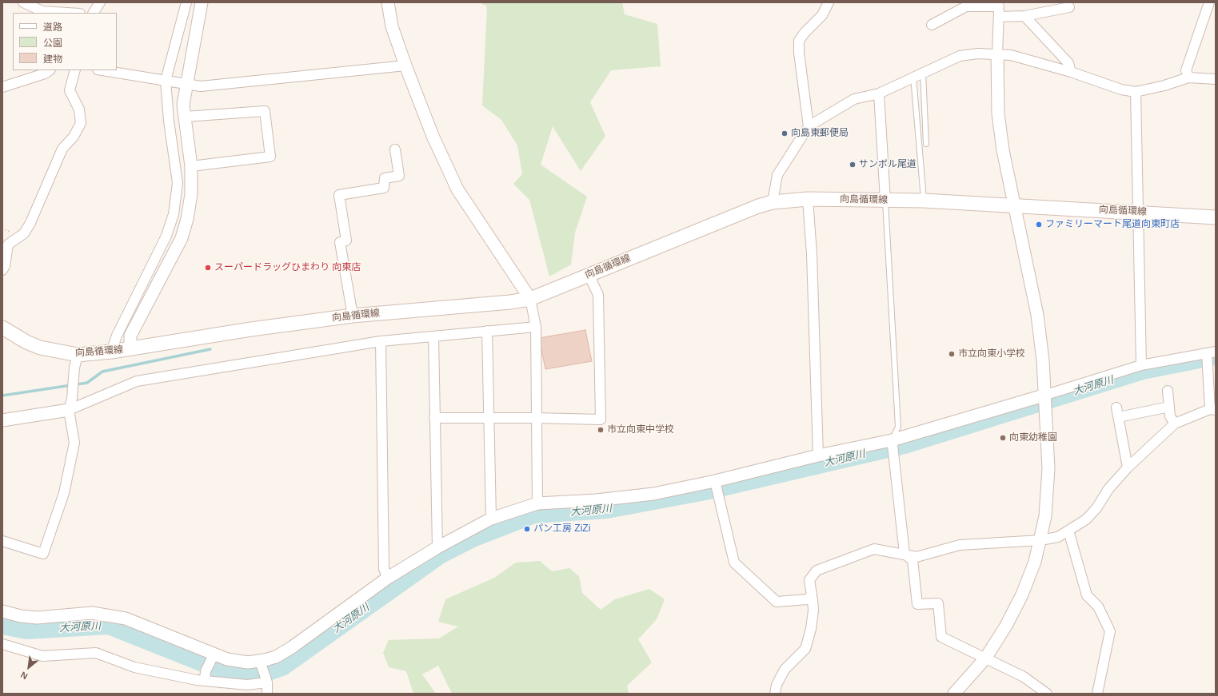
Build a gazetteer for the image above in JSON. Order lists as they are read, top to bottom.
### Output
{
  "streets": {
    "main road": ["向島循環線"]
  },
  "water": ["大河原川"],
  "places": [
    "向島東郵便局",
    "サンボル尾道",
    "ファミリーマート尾道向東町店",
    "スーパードラッグひまわり 向東店",
    "市立向東小学校",
    "市立向東中学校",
    "向東幼稚園",
    "パン工房 ZiZi"
  ],
  "legend": ["道路", "公園", "建物"],
  "north": "bottom left"
}
